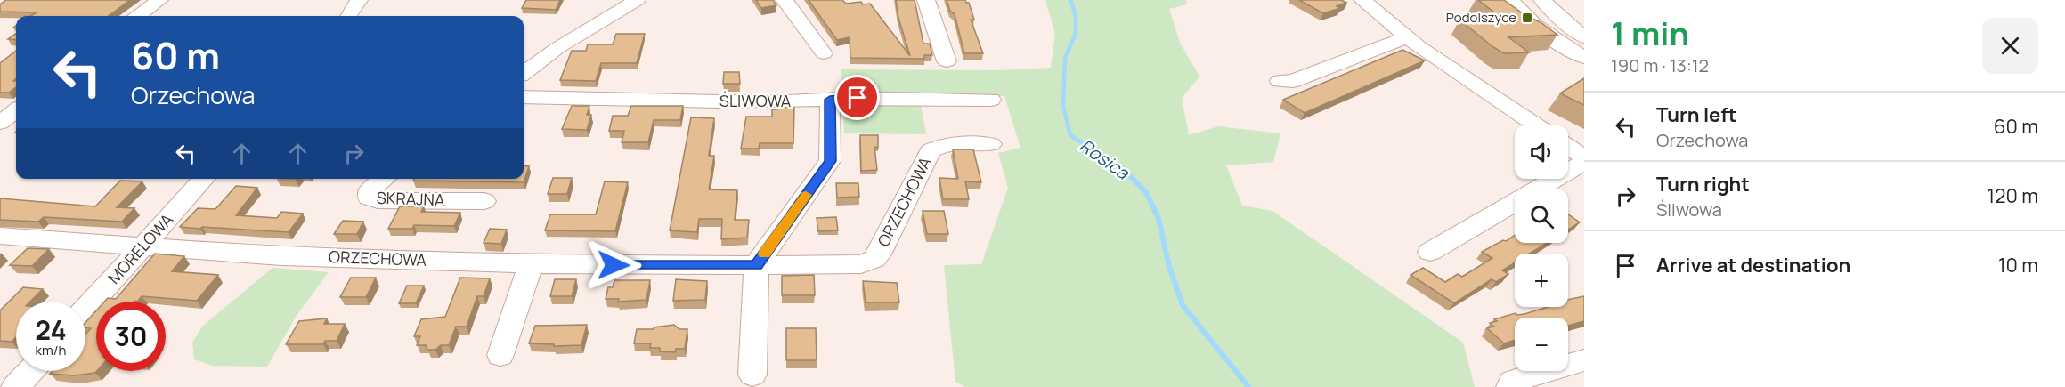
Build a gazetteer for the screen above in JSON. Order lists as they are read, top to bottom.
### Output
{
  "streets": {
    "street": [
      "ŚLIWOWA",
      "SKRAJNA",
      "ORZECHOWA",
      "MORELOWA"
    ]
  },
  "crossings": [
    ["ORZECHOWA", "MORELOWA"]
  ],
  "water": ["Rosica"],
  "places": {
    "transit": ["Podolszyce"]
  },
  "page": {
    "heading": ["1 min", "190 m · 13:12"],
    "turn": ["60 m", "Orzechowa"],
    "list": [
      {
        "name": "Turn left",
        "note": "Orzechowa",
        "value": "60 m"
      },
      {
        "name": "Turn right",
        "note": "Śliwowa",
        "value": "120 m"
      },
      {
        "name": "Arrive at destination",
        "value": "10 m"
      }
    ],
    "map_buttons": ["+", "−"],
    "speed": "24 km/h",
    "limit": "30"
  }
}
